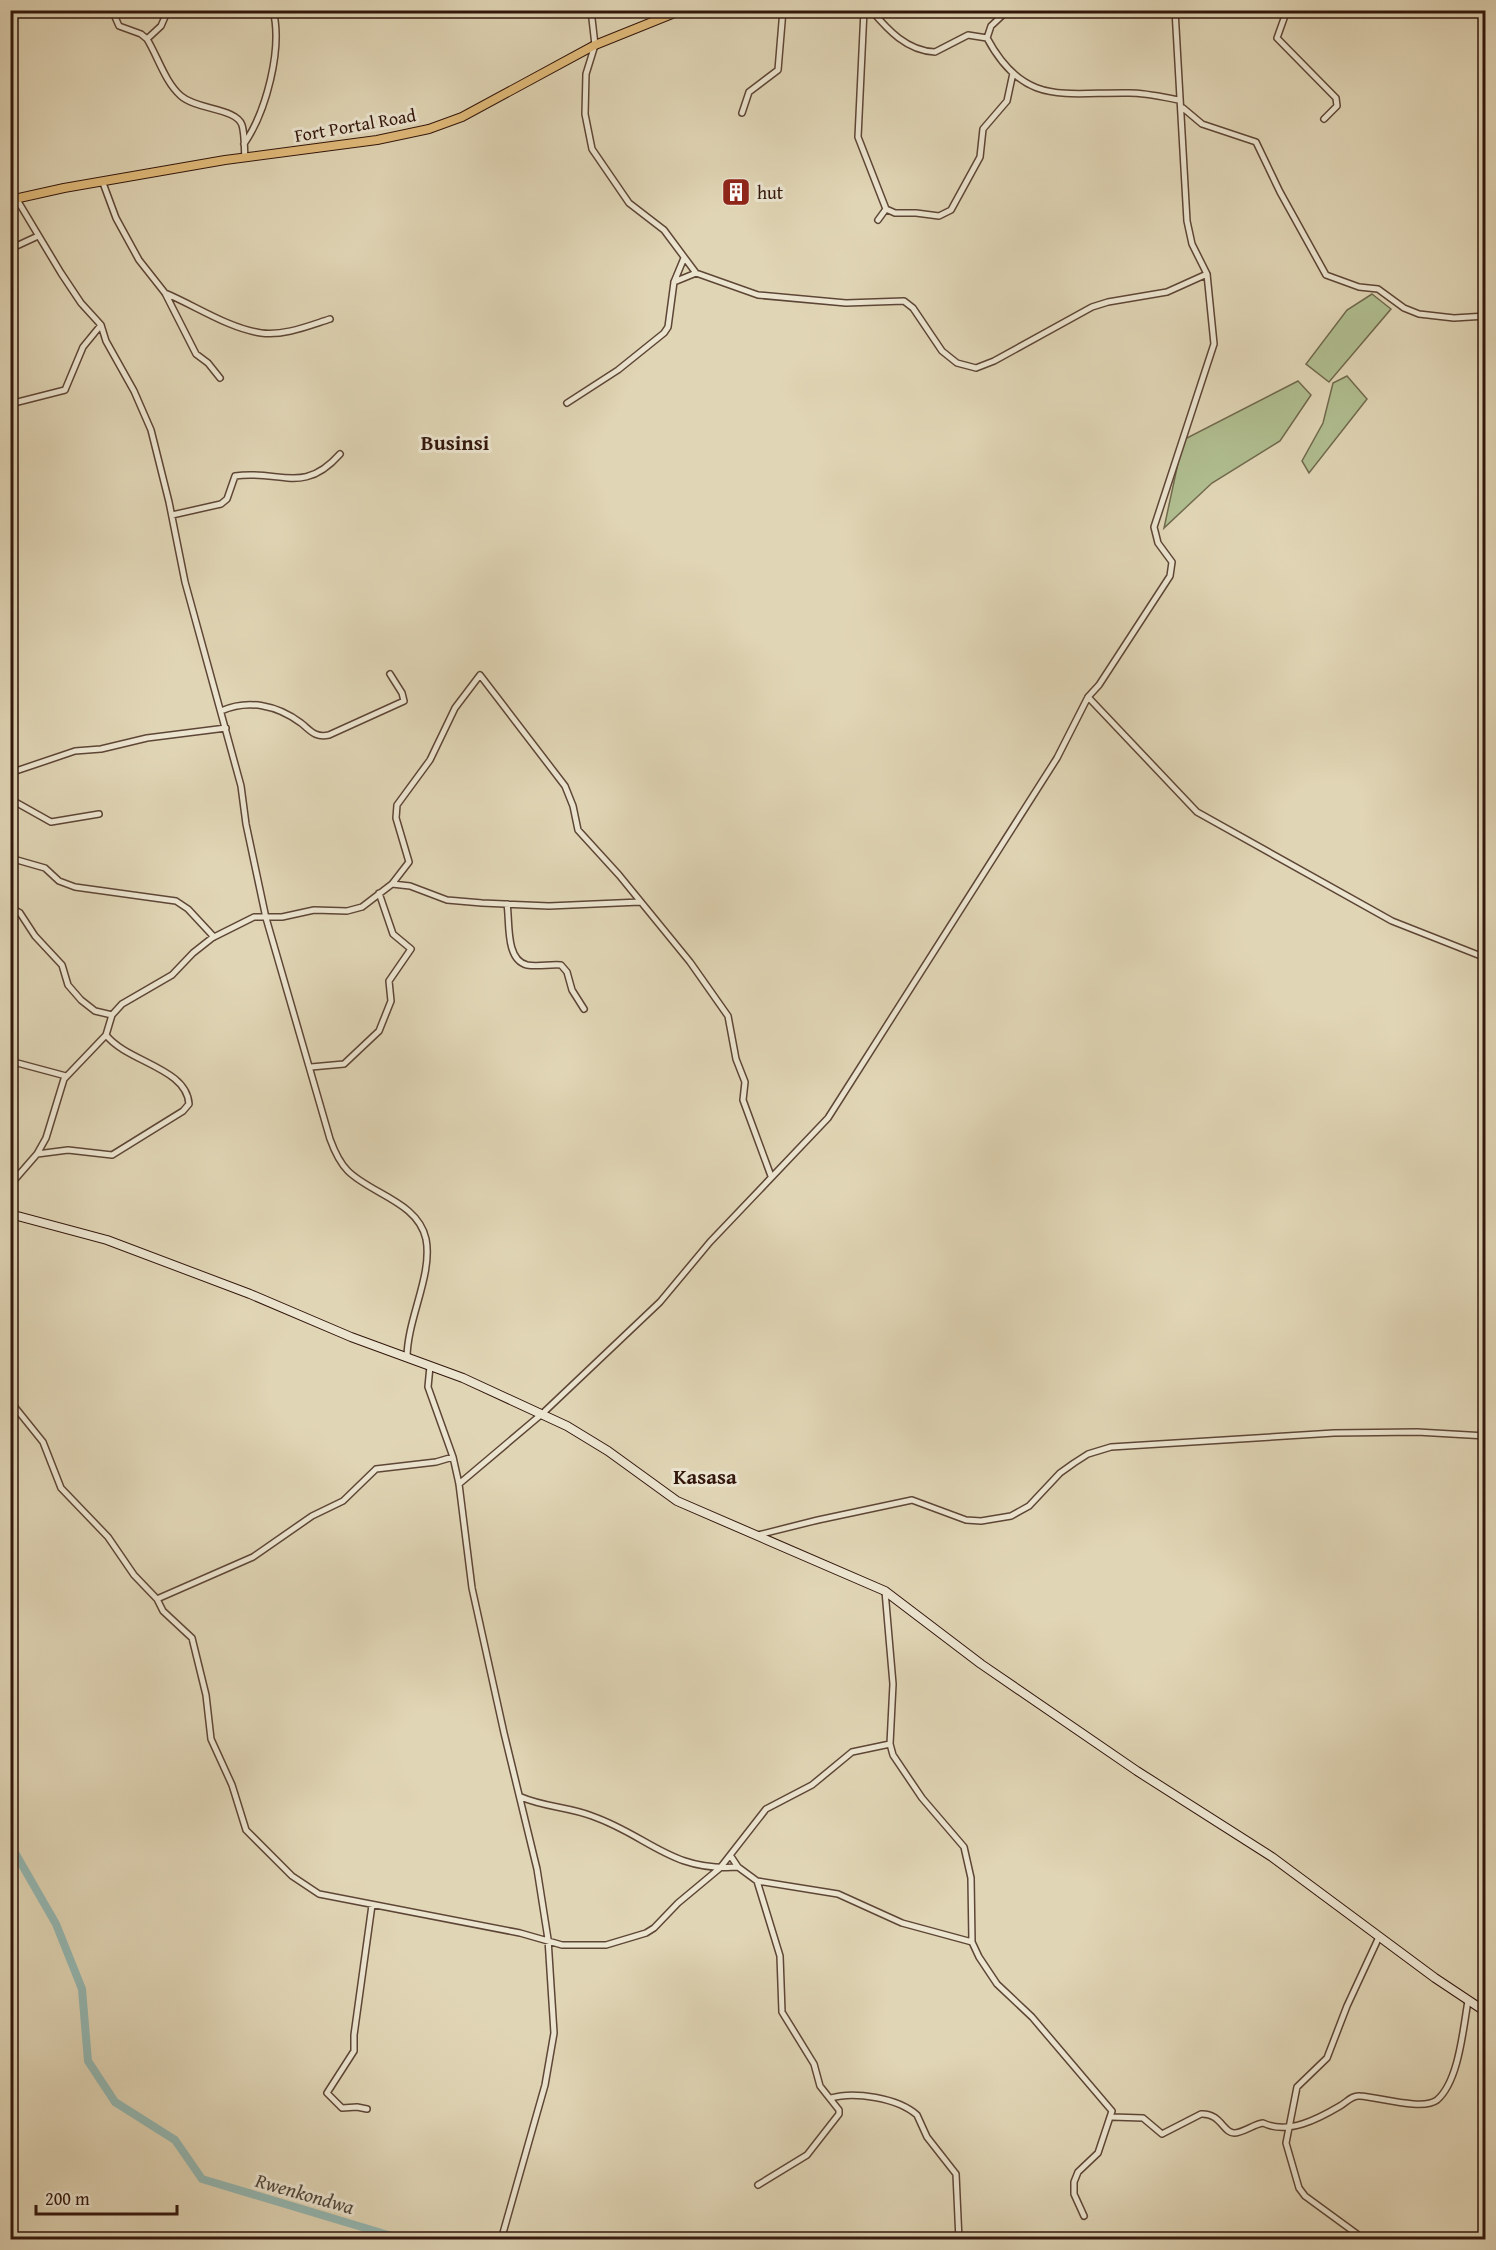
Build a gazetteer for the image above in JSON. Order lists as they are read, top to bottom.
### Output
{
  "streets": {
    "main road": ["Fort Portal Road"]
  },
  "districts": ["Businsi", "Kasasa"],
  "water": ["Rwenkondwa"],
  "places": {
    "building": ["hut"]
  },
  "scale_bar": "200 m"
}
